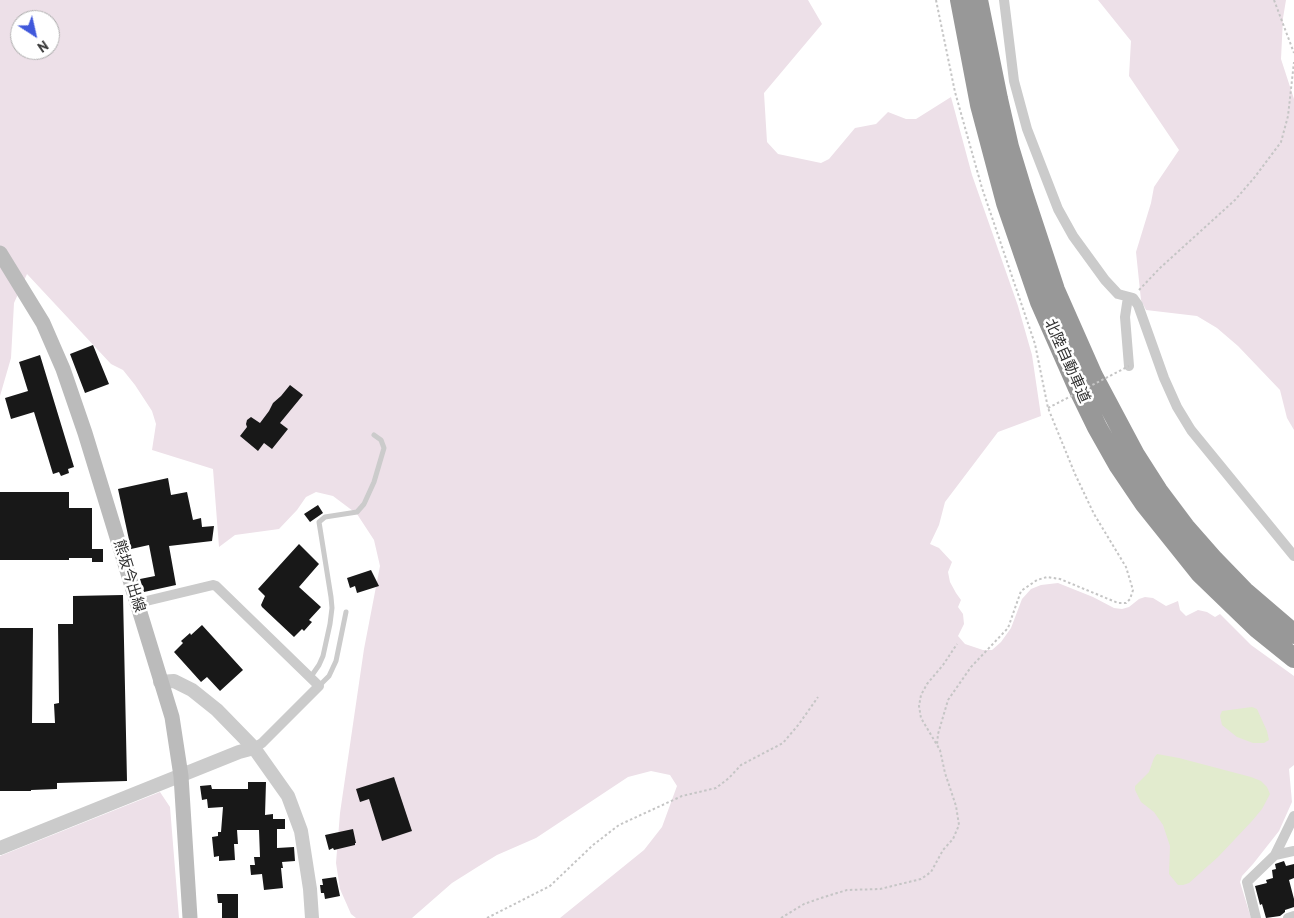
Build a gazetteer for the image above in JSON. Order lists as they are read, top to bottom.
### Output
{
  "streets": {
    "highway": ["北陸自動車道"],
    "main road": ["熊坂今出線"]
  },
  "north": "bottom right"
}
